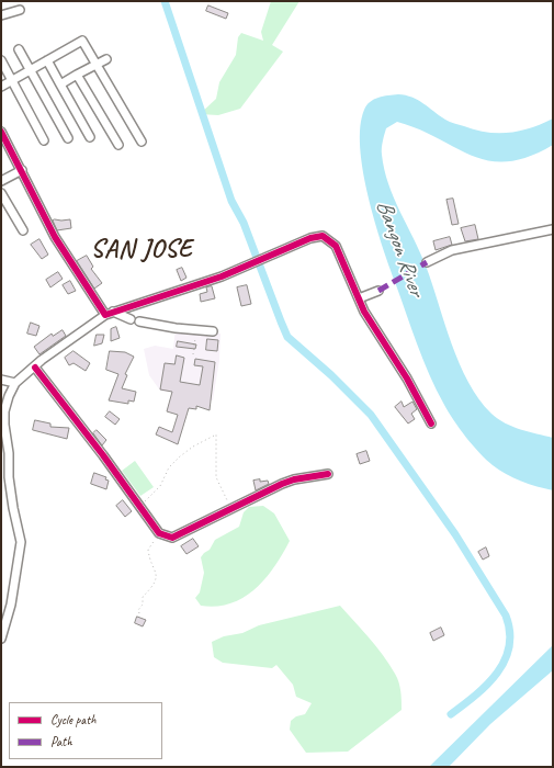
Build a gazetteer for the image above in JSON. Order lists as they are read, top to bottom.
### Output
{
  "districts": ["SAN JOSE"],
  "water": ["Bangon River"],
  "legend": ["Cycle path", "Path"]
}
